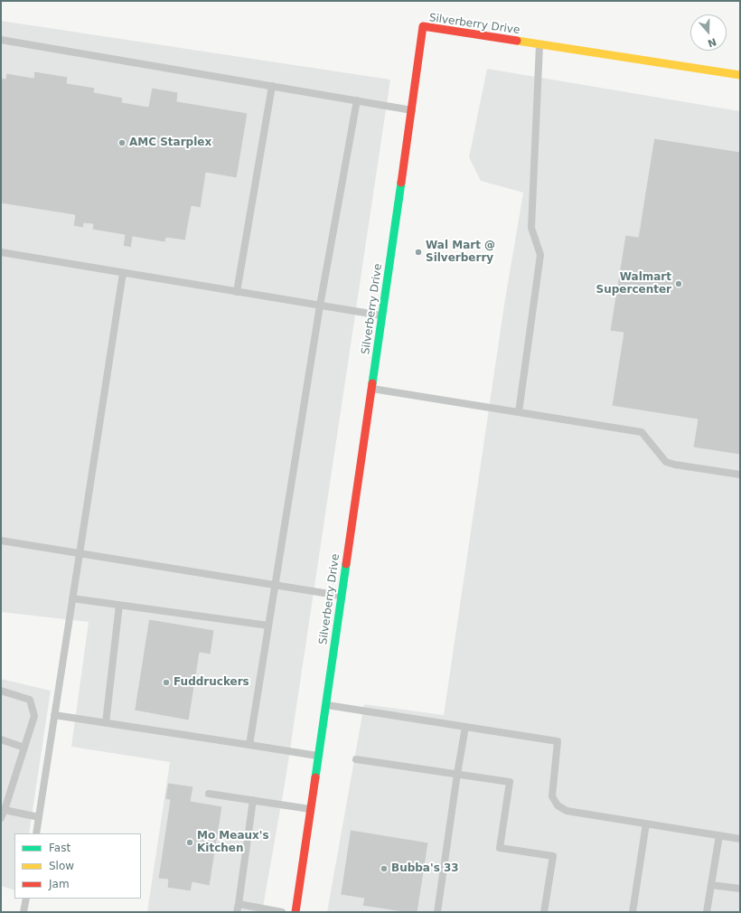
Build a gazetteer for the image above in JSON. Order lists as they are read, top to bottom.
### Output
{
  "streets": {
    "street": ["Silverberry Drive"]
  },
  "places": [
    "AMC Starplex",
    "Wal Mart @ Silverberry",
    "Walmart Supercenter",
    "Fuddruckers",
    "Mo Meaux's Kitchen",
    "Bubba's 33"
  ],
  "legend": ["Fast", "Slow", "Jam"],
  "north": "bottom"
}
